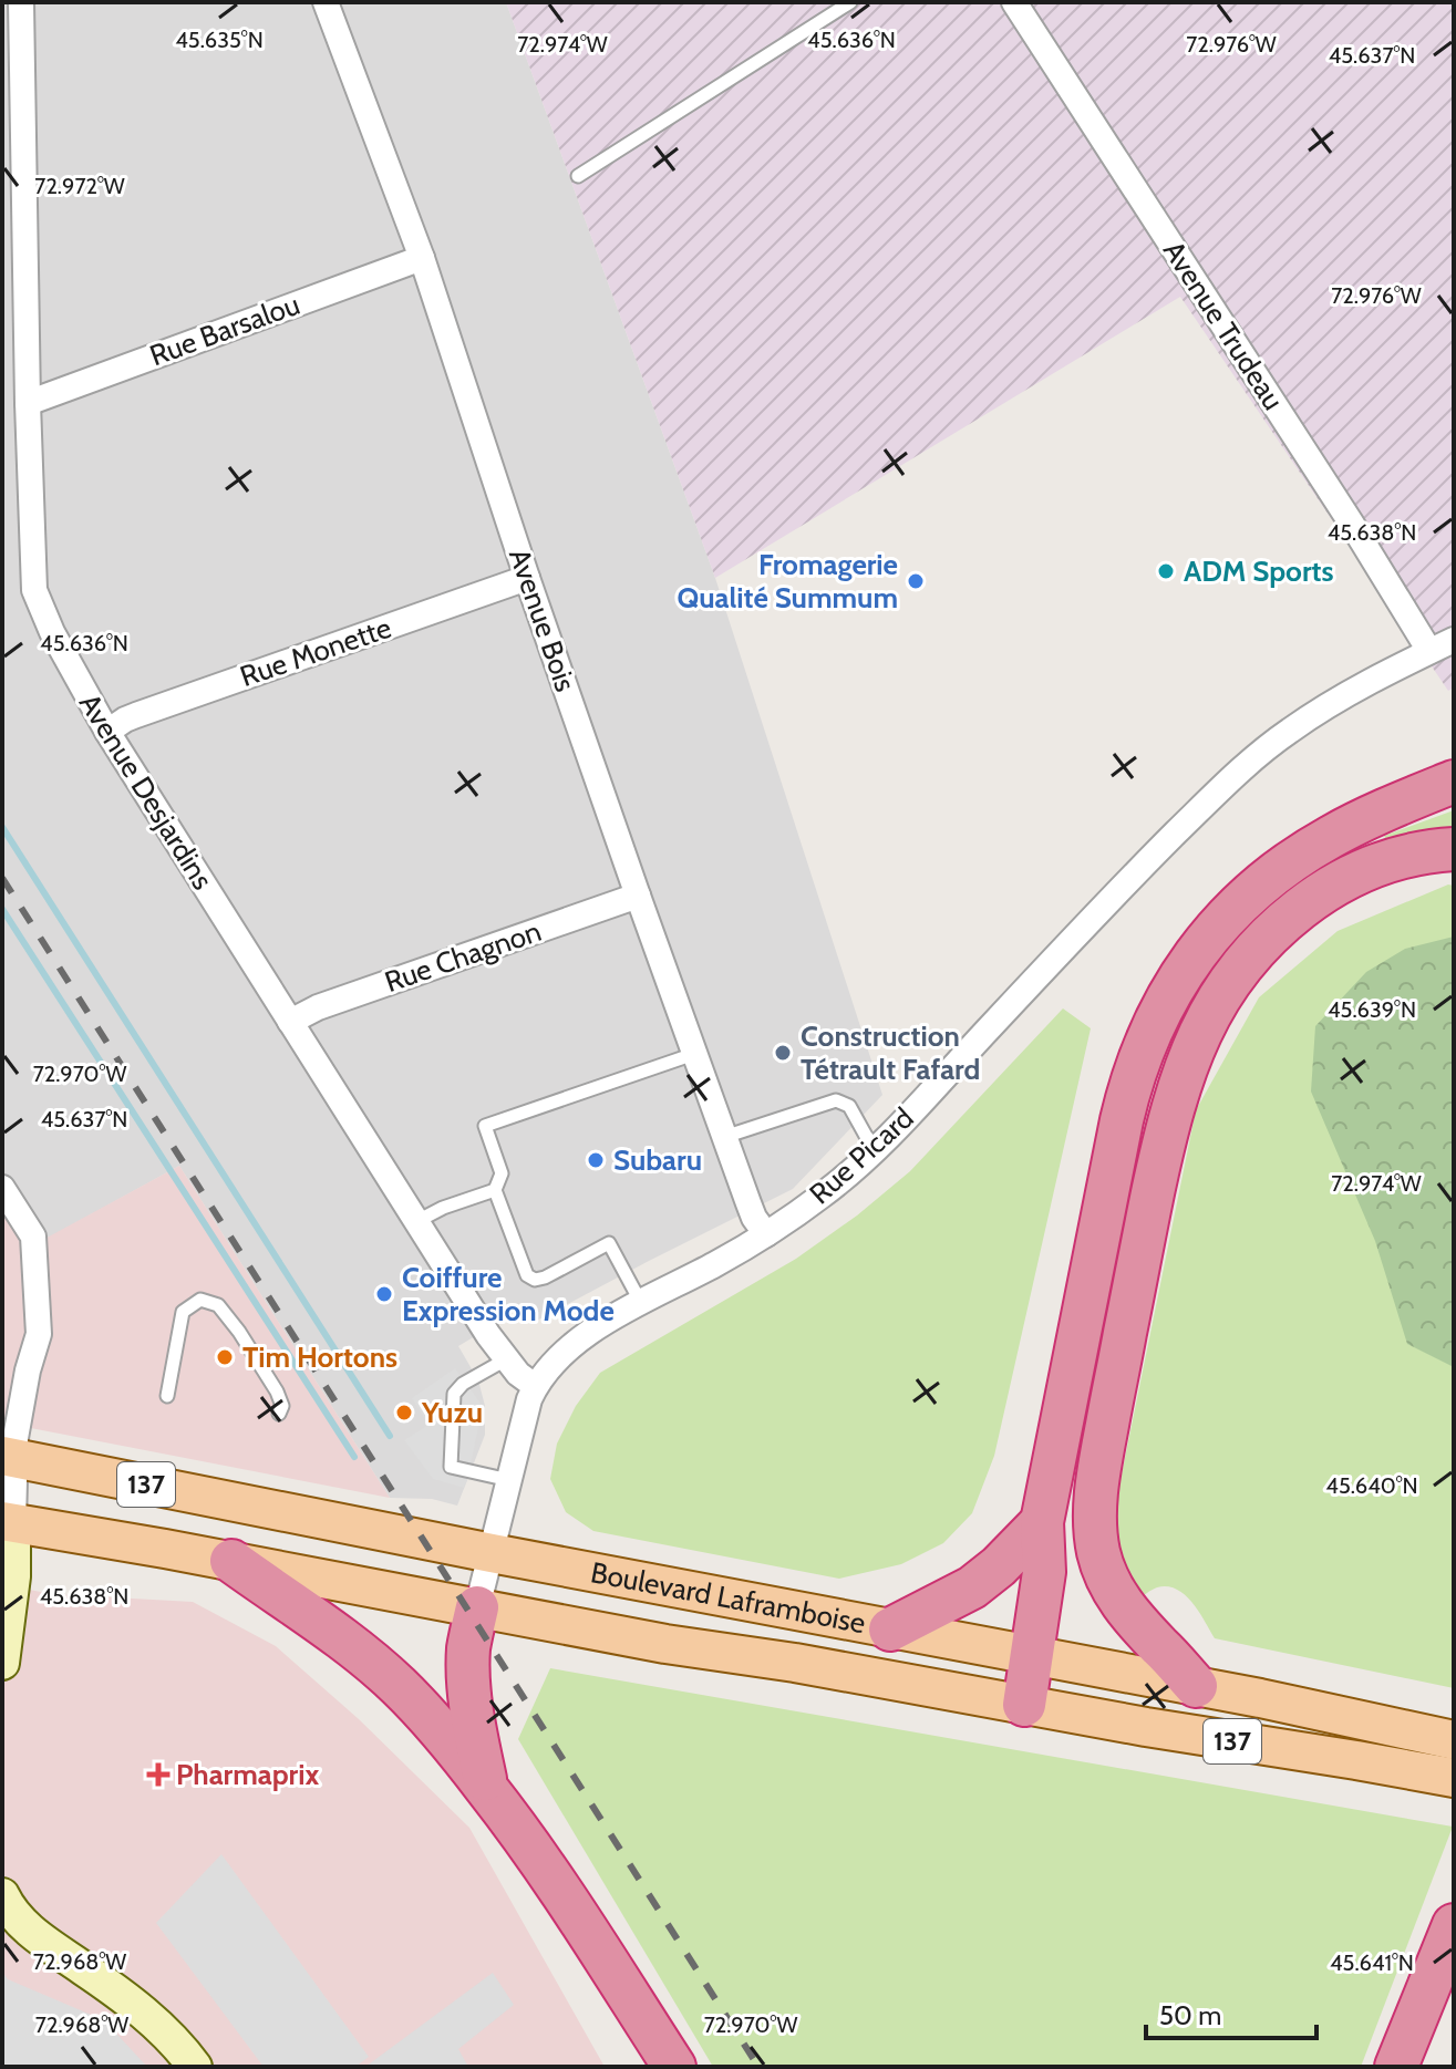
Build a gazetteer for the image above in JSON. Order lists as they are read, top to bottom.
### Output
{
  "streets": {
    "main road": ["137", "Boulevard Laframboise"],
    "street": [
      "Avenue Trudeau",
      "Rue Barsalou",
      "Avenue Bois",
      "Rue Monette",
      "Avenue Desjardins",
      "Rue Chagnon",
      "Rue Picard"
    ]
  },
  "crossings": [
    ["Avenue Trudeau", "Rue Picard"],
    ["Rue Barsalou", "Avenue Bois"],
    ["Rue Barsalou", "Avenue Desjardins"],
    ["Avenue Bois", "Rue Monette"],
    ["Avenue Bois", "Rue Chagnon"],
    ["Avenue Bois", "Rue Picard"],
    ["Rue Monette", "Avenue Desjardins"],
    ["Avenue Desjardins", "Rue Chagnon"],
    ["Avenue Desjardins", "Rue Picard"],
    ["Rue Picard", "Boulevard Laframboise"]
  ],
  "places": {
    "other": [
      "ADM Sports",
      "Fromagerie Qualité Summum",
      "Construction Tétrault Fafard",
      "Subaru",
      "Coiffure Expression Mode",
      "Tim Hortons",
      "Yuzu"
    ],
    "health": ["Pharmaprix"]
  },
  "scale_bar": "50 m",
  "coordinates": [
    "45.635°N",
    "45.636°N",
    "72.974°W",
    "72.976°W",
    "45.637°N",
    "72.972°W",
    "45.638°N",
    "45.639°N",
    "72.970°W",
    "45.640°N",
    "72.968°W",
    "45.641°N"
  ]
}
